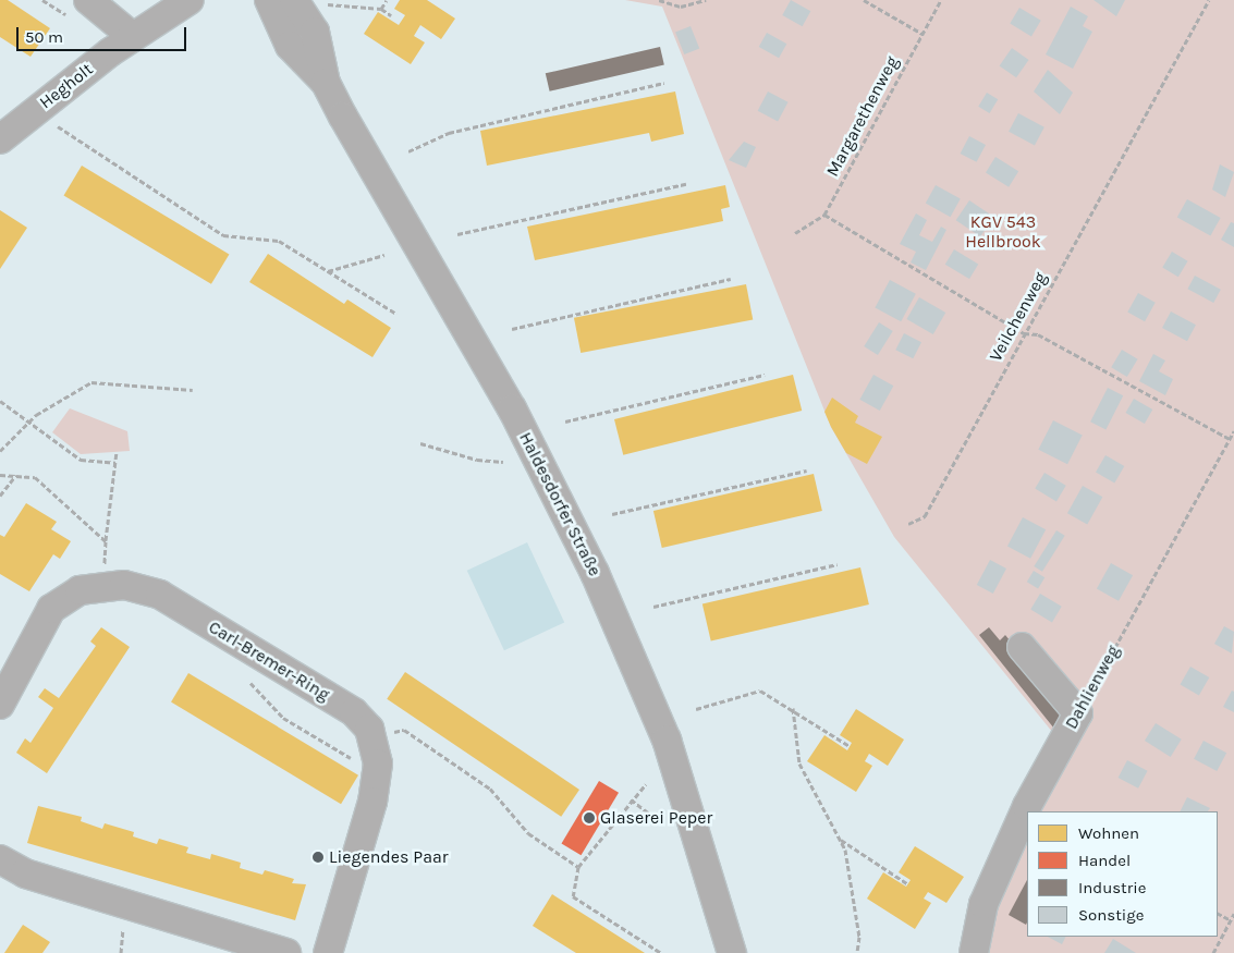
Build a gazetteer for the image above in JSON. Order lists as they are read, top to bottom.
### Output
{
  "streets": {
    "street": [
      "Hegholt",
      "Haldesdorfer Straße",
      "Carl-Bremer-Ring",
      "Dahlienweg"
    ],
    "path": ["Margarethenweg", "Veilchenweg"]
  },
  "parks": ["KGV 543 Hellbrook"],
  "places": ["Glaserei Peper", "Liegendes Paar"],
  "legend": [
    "Wohnen",
    "Handel",
    "Industrie",
    "Sonstige"
  ],
  "scale_bar": "50 m"
}
